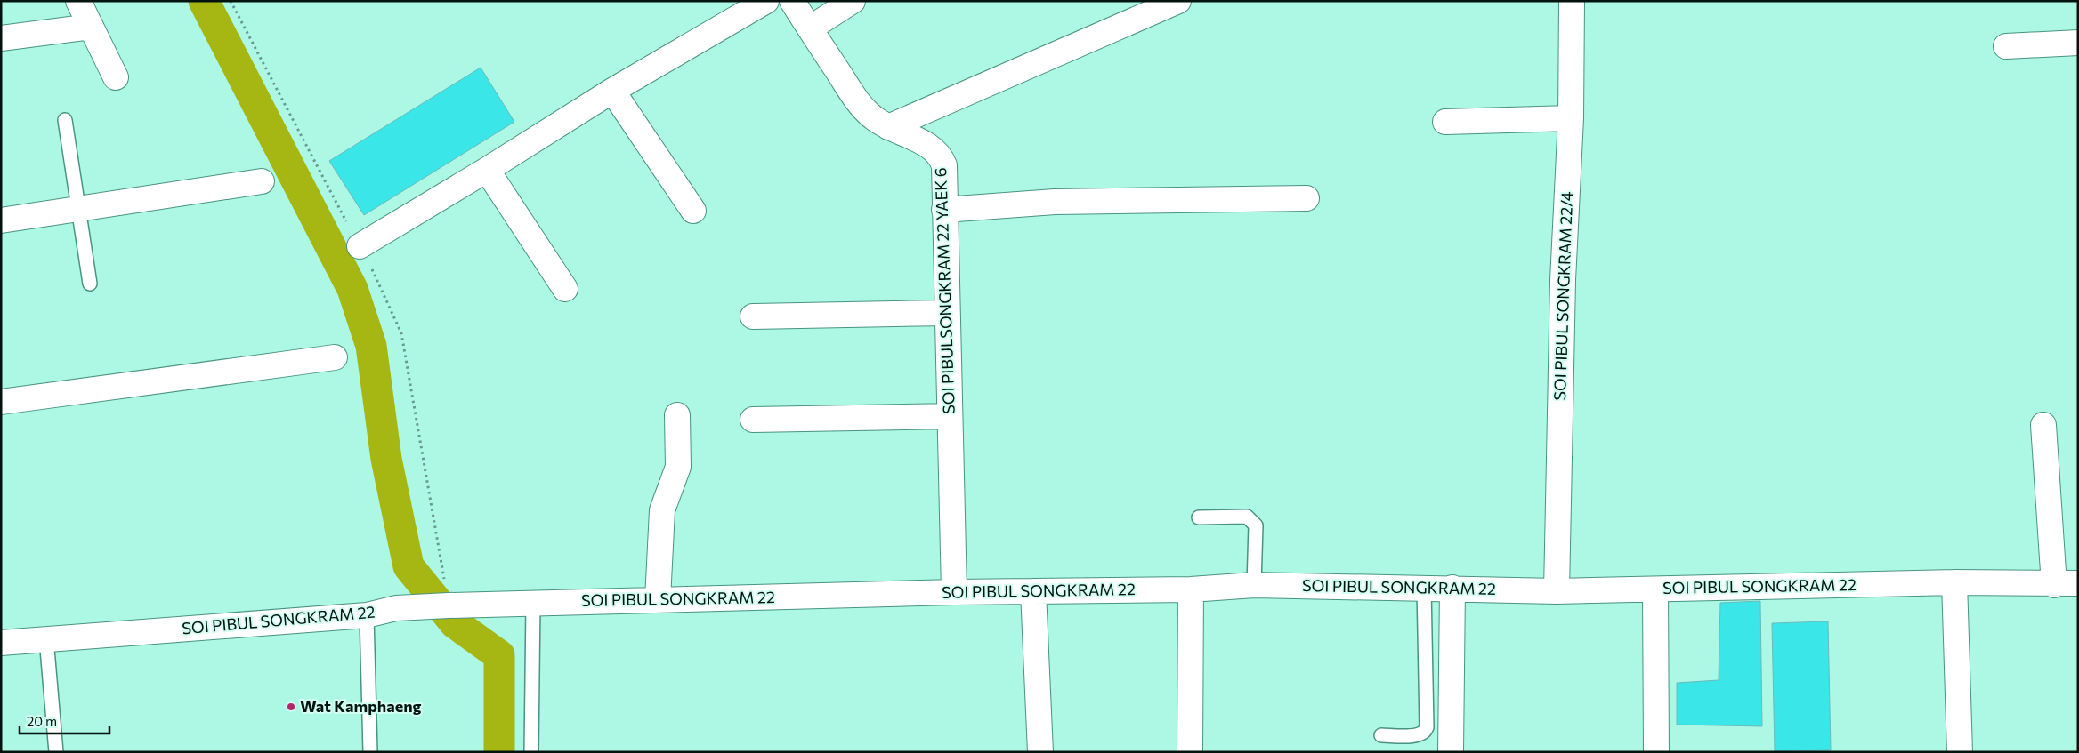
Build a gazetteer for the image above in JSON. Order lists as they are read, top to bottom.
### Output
{
  "streets": {
    "street": ["SOI PIBULSONGKRAM 22 YAEK 6", "SOI PIBUL SONGKRAM 22/4", "SOI PIBUL SONGKRAM 22"]
  },
  "crossings": [
    ["SOI PIBULSONGKRAM 22 YAEK 6", "SOI PIBUL SONGKRAM 22"],
    ["SOI PIBUL SONGKRAM 22/4", "SOI PIBUL SONGKRAM 22"]
  ],
  "places": ["Wat Kamphaeng"],
  "scale_bar": "20 m"
}
